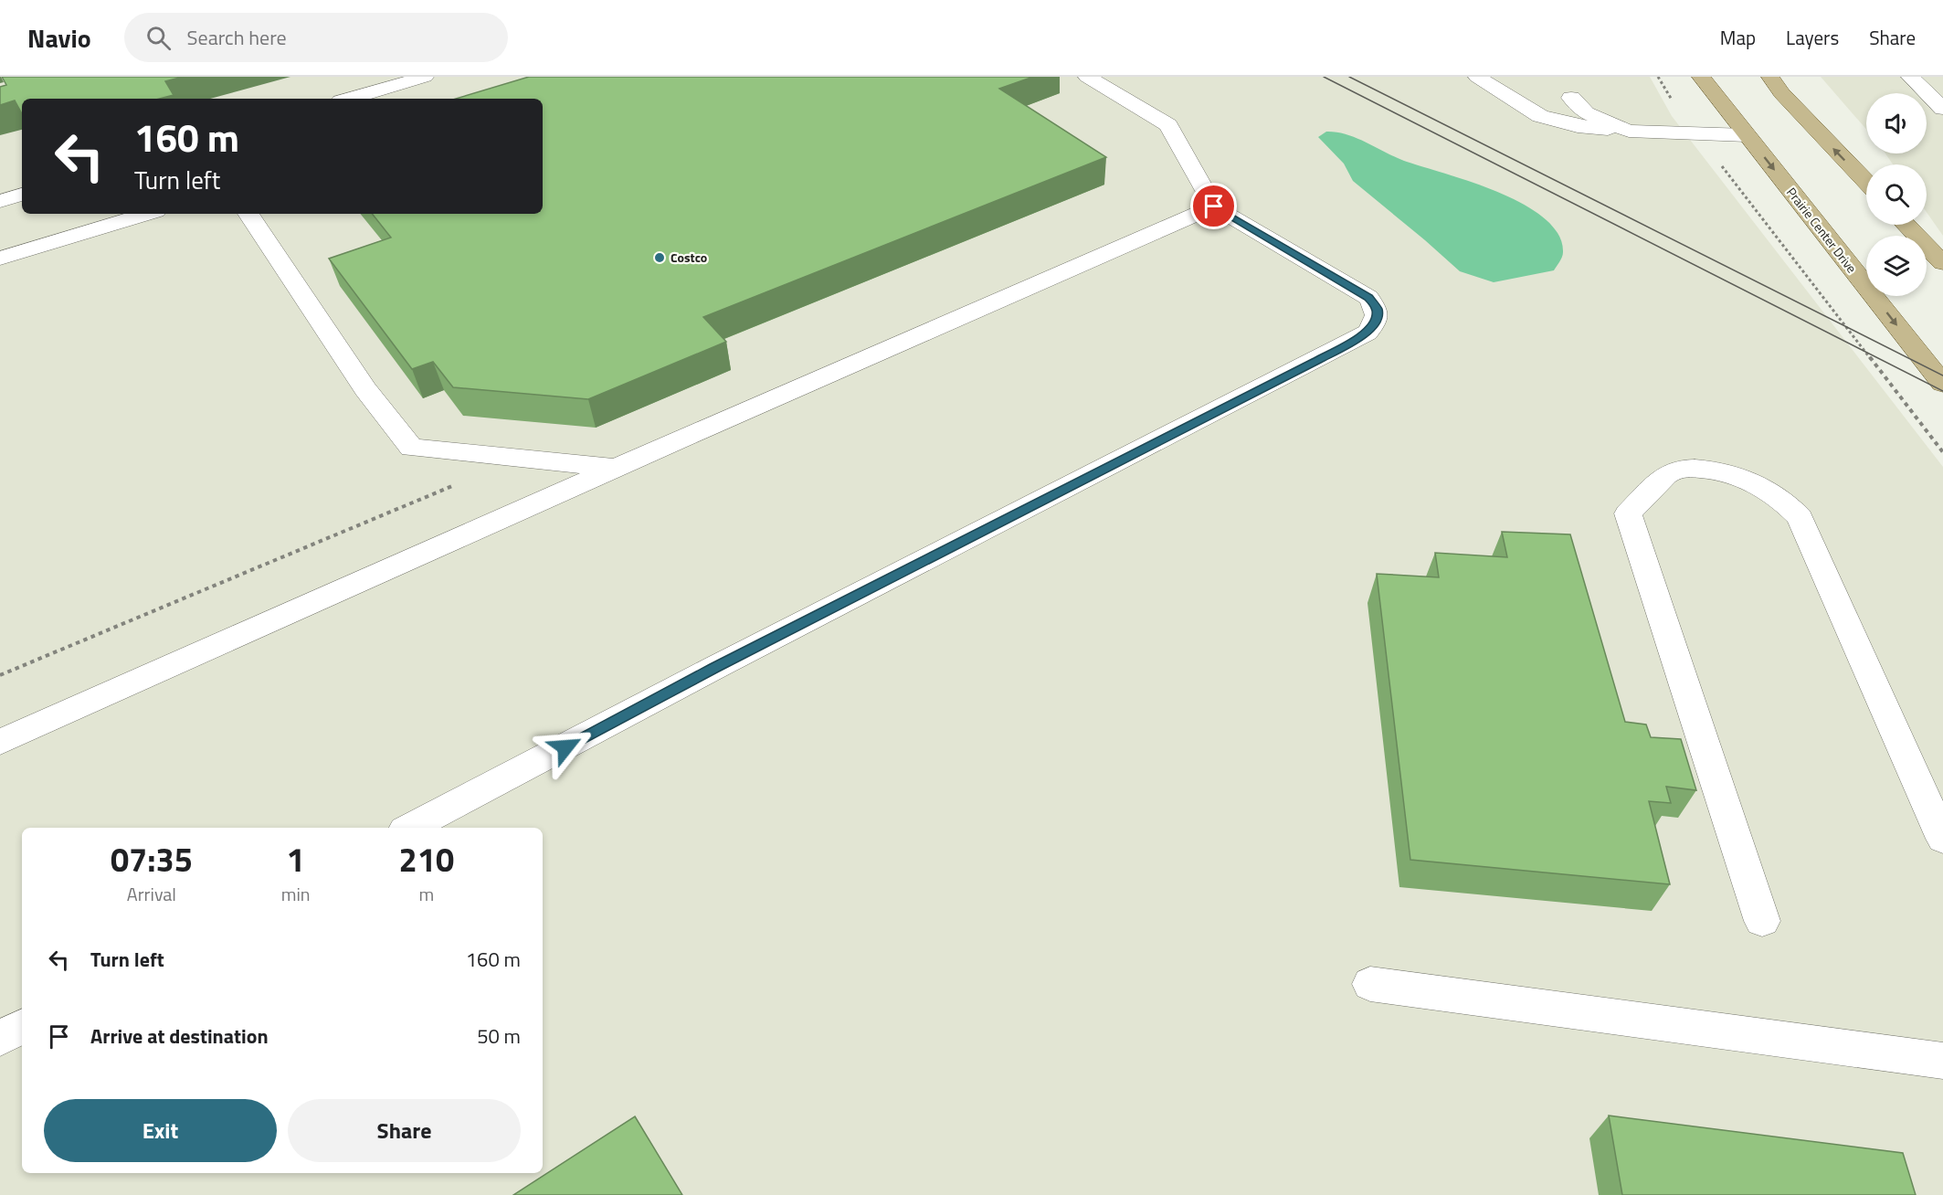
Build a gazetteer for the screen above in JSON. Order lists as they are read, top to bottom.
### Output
{
  "streets": {
    "main road": ["Prairie Center Drive"]
  },
  "places": ["Costco"],
  "page": {
    "header": "Navio",
    "search": "Search here",
    "nav": ["Map", "Layers", "Share"],
    "turn": ["160 m", "Turn left"],
    "eta": [
      "07:35",
      "Arrival",
      "1",
      "min",
      "210",
      "m"
    ],
    "list": [
      {
        "name": "Turn left",
        "value": "160 m"
      },
      {
        "name": "Arrive at destination",
        "value": "50 m"
      }
    ],
    "buttons": ["Exit", "Share"]
  }
}
